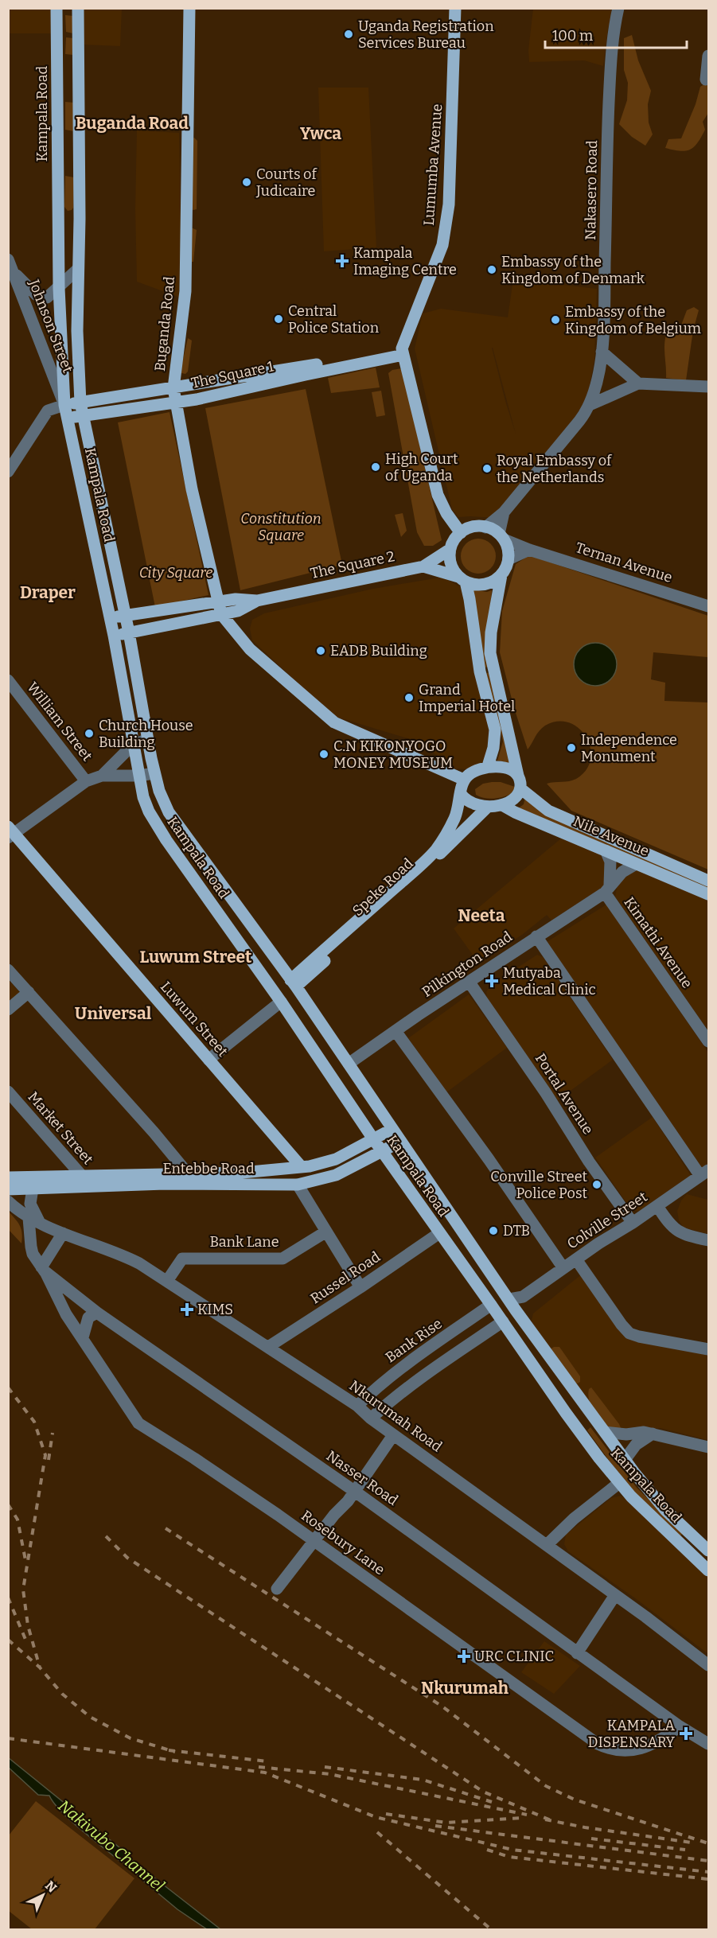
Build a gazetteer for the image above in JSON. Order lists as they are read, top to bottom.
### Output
{
  "streets": {
    "main road": [
      "Kampala Road",
      "Lumumba Avenue",
      "Buganda Road",
      "The Square 1",
      "The Square 2",
      "Nile Avenue",
      "Speke Road",
      "Luwum Street",
      "Entebbe Road"
    ],
    "street": [
      "Nakasero Road",
      "Johnson Street",
      "Ternan Avenue",
      "William Street",
      "Kimathi Avenue",
      "Pilkington Road",
      "Portal Avenue",
      "Market Street",
      "Colville Street",
      "Bank Lane",
      "Russel Road",
      "Bank Rise",
      "Nkurumah Road",
      "Nasser Road",
      "Rosebury Lane"
    ]
  },
  "crossings": [
    ["Kampala Road", "Johnson Street"],
    ["Kampala Road", "The Square 1"],
    ["Kampala Road", "The Square 2"],
    ["Kampala Road", "Speke Road"],
    ["Kampala Road", "Pilkington Road"],
    ["Kampala Road", "Entebbe Road"],
    ["Kampala Road", "Colville Street"],
    ["Kampala Road", "Russel Road"],
    ["Kampala Road", "Bank Rise"],
    ["Lumumba Avenue", "The Square 1"],
    ["Nakasero Road", "Ternan Avenue"],
    ["Nakasero Road", "The Square 2"],
    ["Buganda Road", "The Square 1"],
    ["Buganda Road", "The Square 2"],
    ["Buganda Road", "Nile Avenue"],
    ["Buganda Road", "Speke Road"],
    ["Johnson Street", "The Square 1"],
    ["Ternan Avenue", "The Square 2"],
    ["Nile Avenue", "Speke Road"],
    ["Kimathi Avenue", "Pilkington Road"],
    ["Pilkington Road", "Portal Avenue"],
    ["Luwum Street", "Entebbe Road"],
    ["Portal Avenue", "Colville Street"],
    ["Market Street", "Entebbe Road"],
    ["Entebbe Road", "Nasser Road"],
    ["Bank Lane", "Nkurumah Road"],
    ["Russel Road", "Nkurumah Road"],
    ["Bank Rise", "Nkurumah Road"],
    ["Nkurumah Road", "Nasser Road"],
    ["Nasser Road", "Rosebury Lane"]
  ],
  "districts": [
    "Buganda Road",
    "Ywca",
    "Draper",
    "Neeta",
    "Luwum Street",
    "Universal",
    "Nkurumah"
  ],
  "water": ["Nakivubo Channel"],
  "parks": ["Constitution Square", "City Square"],
  "places": {
    "other": [
      "Uganda Registration Services Bureau",
      "Courts of Judicaire",
      "Embassy of the Kingdom of Denmark",
      "Central Police Station",
      "Embassy of the Kingdom of Belgium",
      "High Court of Uganda",
      "Royal Embassy of the Netherlands",
      "EADB Building",
      "Grand Imperial Hotel",
      "Church House Building",
      "Independence Monument",
      "C.N KIKONYOGO MONEY MUSEUM",
      "Conville Street Police Post",
      "DTB"
    ],
    "health": [
      "Kampala Imaging Centre",
      "Mutyaba Medical Clinic",
      "KIMS",
      "URC CLINIC",
      "KAMPALA DISPENSARY"
    ]
  },
  "scale_bar": "100 m",
  "north": "top right"
}
